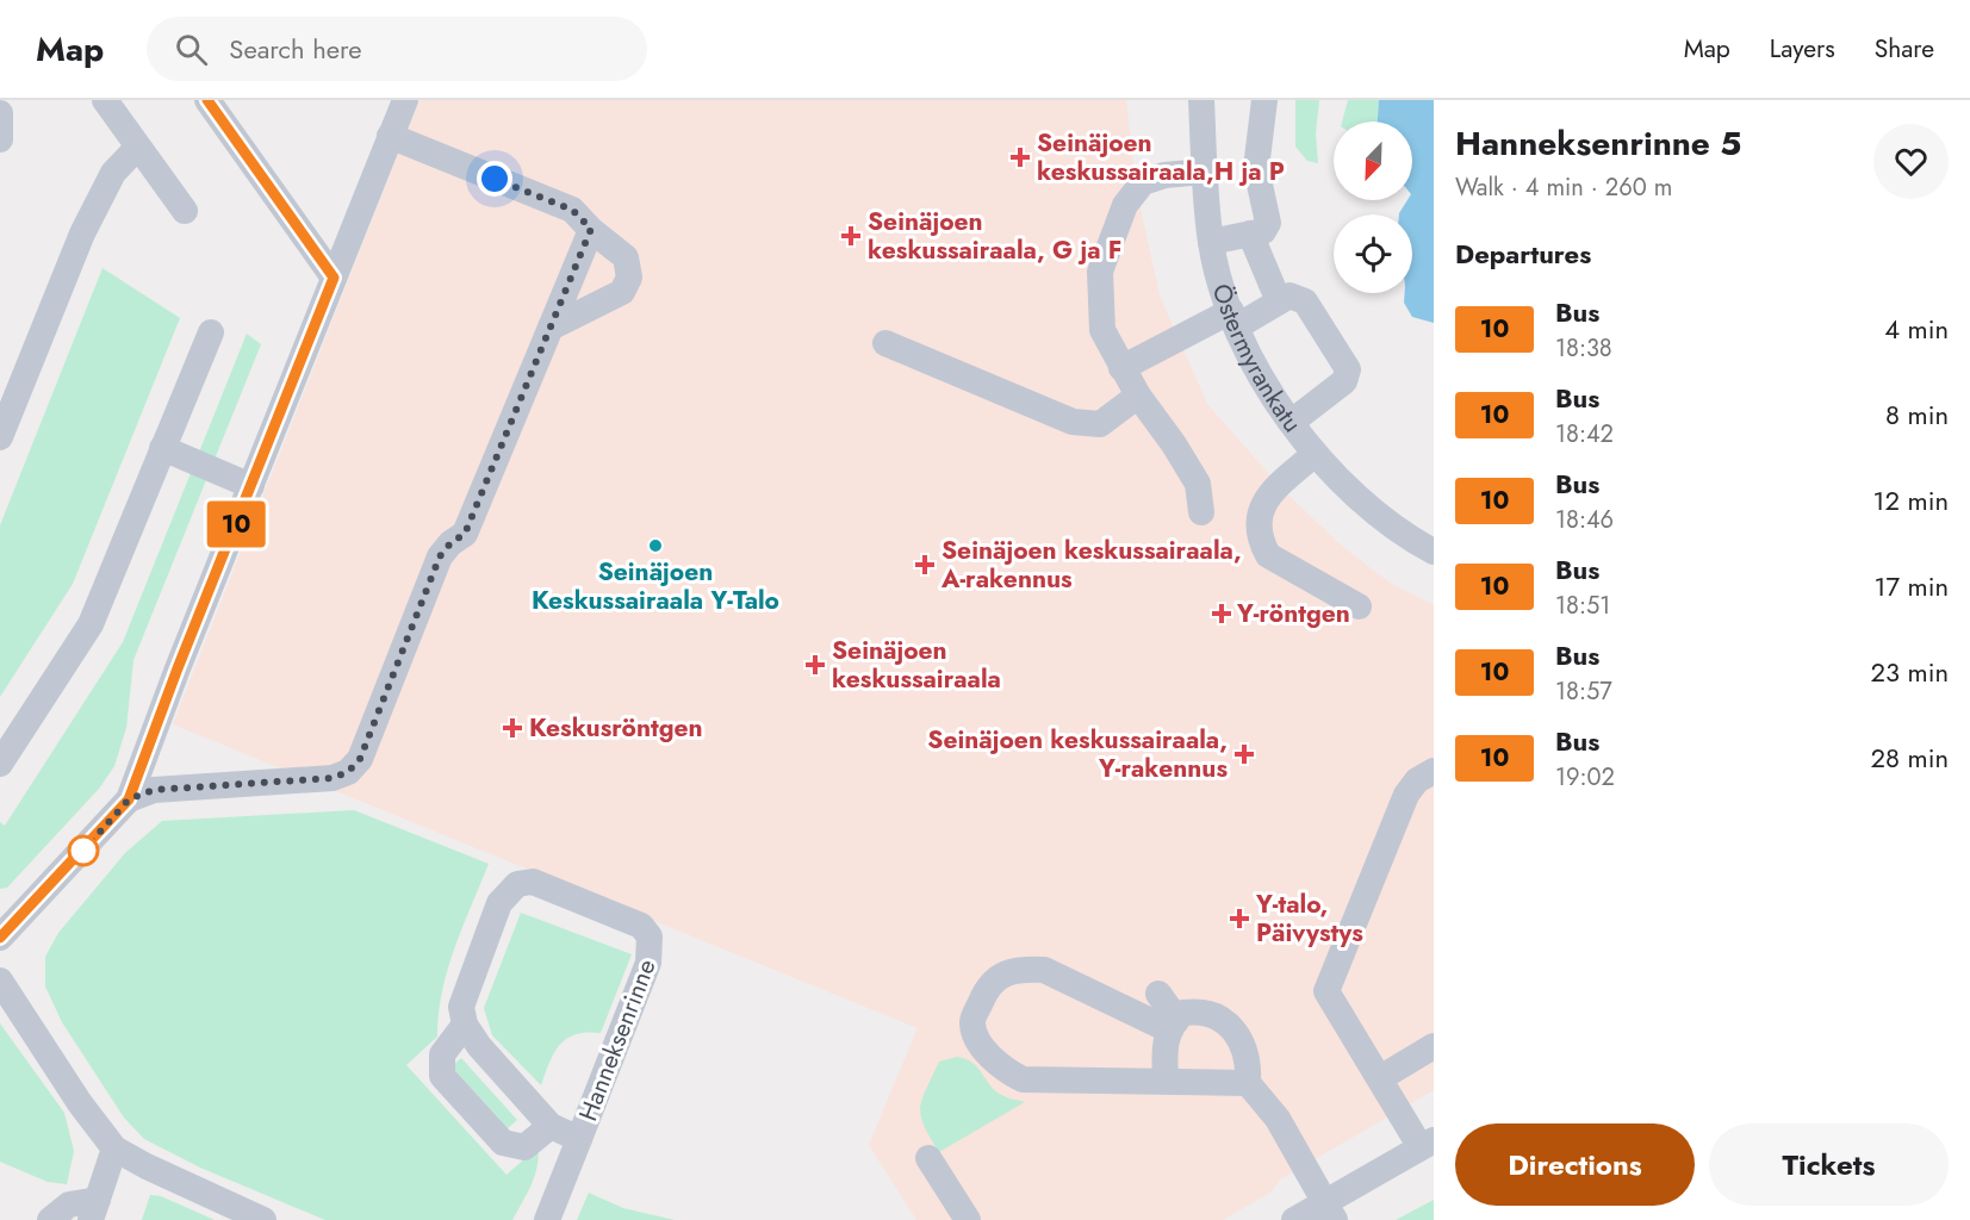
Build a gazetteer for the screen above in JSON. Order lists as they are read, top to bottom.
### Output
{
  "streets": {
    "street": ["Östermyrankatu", "Hanneksenrinne"]
  },
  "places": {
    "health": [
      "Seinäjoen keskussairaala,H ja P",
      "Seinäjoen keskussairaala, G ja F",
      "Seinäjoen keskussairaala, A-rakennus",
      "Y-röntgen",
      "Seinäjoen keskussairaala",
      "Keskusröntgen",
      "Seinäjoen keskussairaala, Y-rakennus",
      "Y-talo, Päivystys"
    ],
    "other": ["Seinäjoen Keskussairaala Y-Talo"]
  },
  "lines": ["bus line 10"],
  "north": "bottom left",
  "page": {
    "header": "Map",
    "search": "Search here",
    "nav": ["Map", "Layers", "Share"],
    "on_map": "10",
    "heading": [
      ["Hanneksenrinne 5", "Walk · 4 min · 260 m"],
      "Departures"
    ],
    "list": [
      {
        "mark": "10",
        "name": "Bus",
        "note": "18:38",
        "value": "4 min"
      },
      {
        "mark": "10",
        "name": "Bus",
        "note": "18:42",
        "value": "8 min"
      },
      {
        "mark": "10",
        "name": "Bus",
        "note": "18:46",
        "value": "12 min"
      },
      {
        "mark": "10",
        "name": "Bus",
        "note": "18:51",
        "value": "17 min"
      },
      {
        "mark": "10",
        "name": "Bus",
        "note": "18:57",
        "value": "23 min"
      },
      {
        "mark": "10",
        "name": "Bus",
        "note": "19:02",
        "value": "28 min"
      }
    ],
    "buttons": ["Directions", "Tickets"]
  }
}
